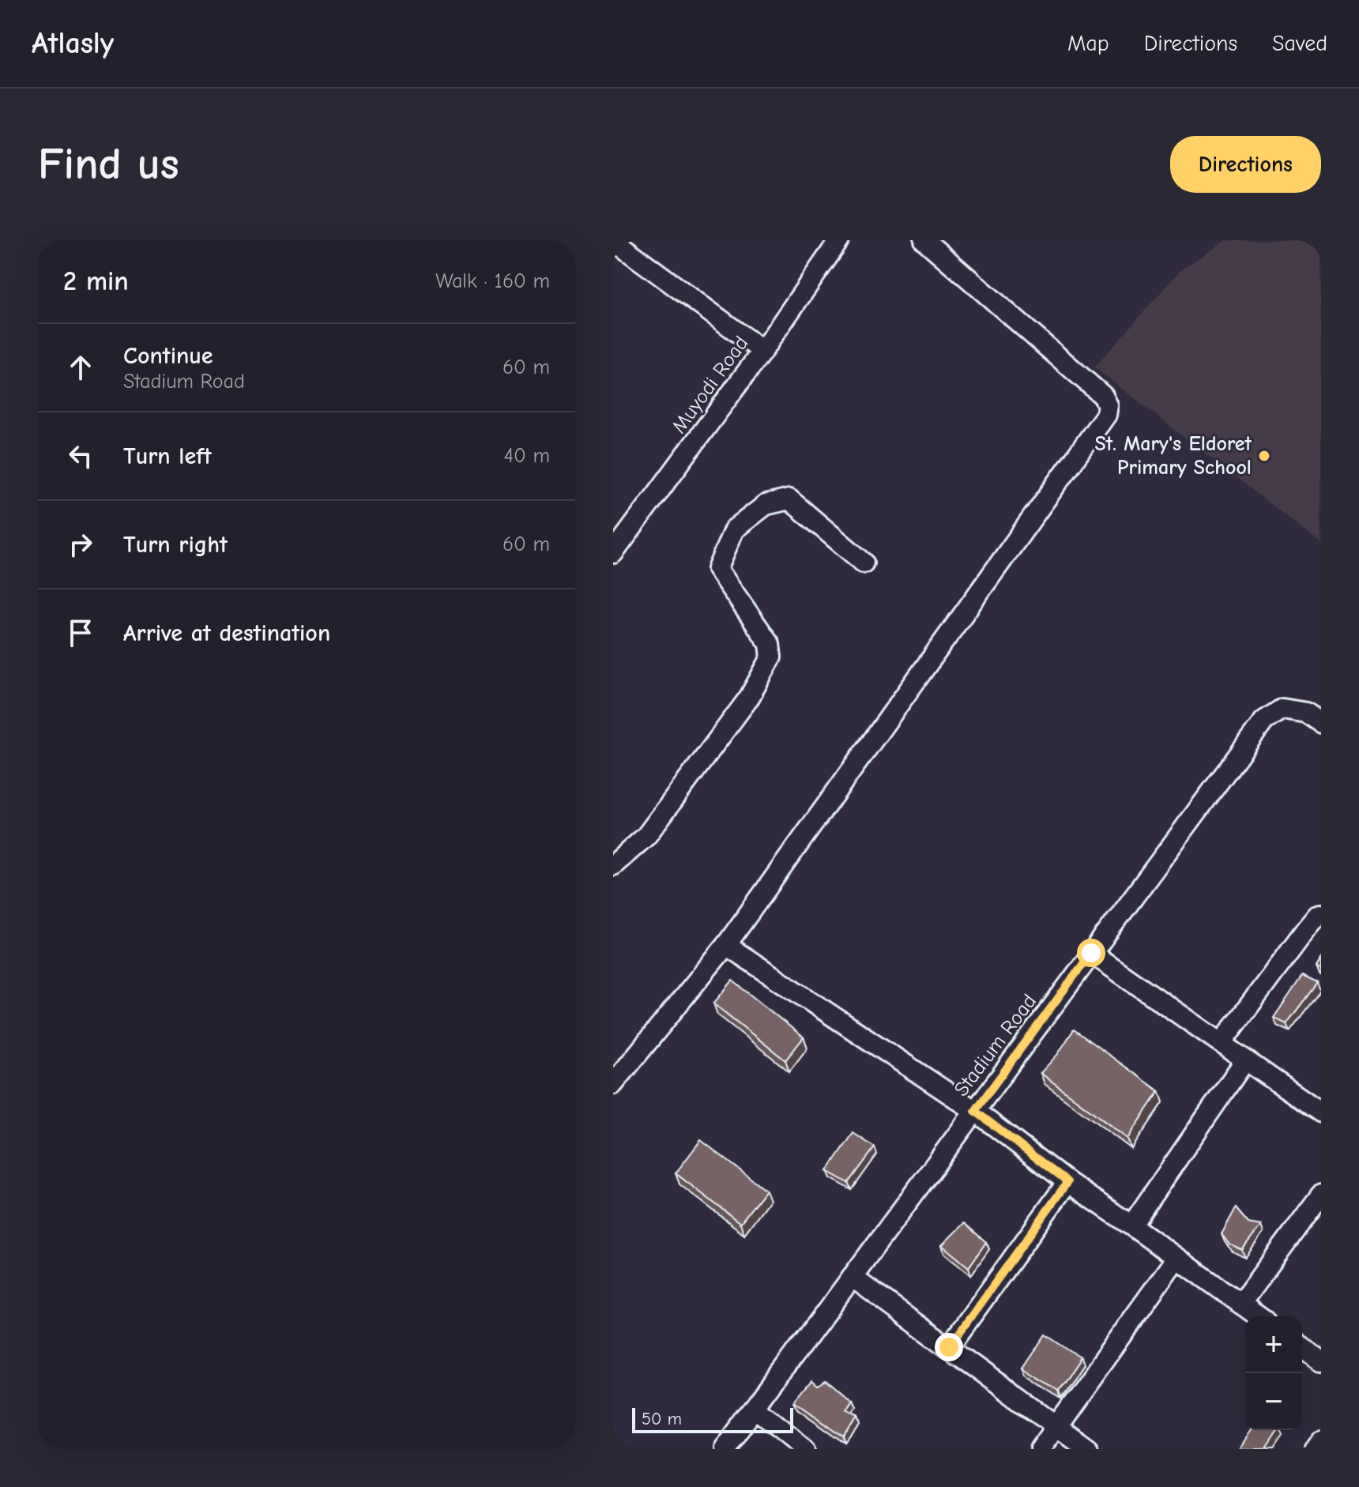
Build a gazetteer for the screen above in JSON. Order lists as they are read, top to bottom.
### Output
{
  "streets": {
    "street": ["Muyodi Road", "Stadium Road"]
  },
  "places": ["St. Mary's Eldoret Primary School"],
  "scale_bar": "50 m",
  "page": {
    "header": "Atlasly",
    "nav": ["Map", "Directions", "Saved"],
    "buttons": "Directions",
    "title": "Find us",
    "heading": ["2 min", "Walk · 160 m"],
    "list": [
      ["Continue", "Stadium Road", "60 m"],
      ["Turn left", "40 m"],
      ["Turn right", "60 m"],
      "Arrive at destination"
    ],
    "map_buttons": ["+", "−"],
    "scale": "50 m"
  }
}
